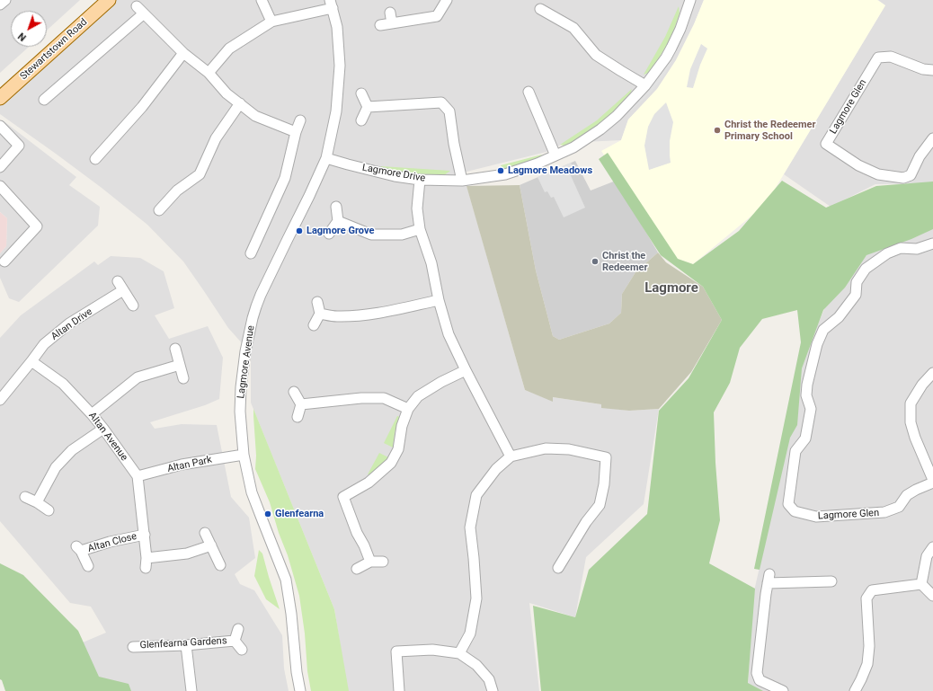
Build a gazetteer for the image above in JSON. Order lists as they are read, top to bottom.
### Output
{
  "streets": {
    "main road": ["Stewartstown Road"],
    "street": [
      "Lagmore Glen",
      "Lagmore Drive",
      "Altan Drive",
      "Lagmore Avenue",
      "Altan Avenue",
      "Altan Park",
      "Altan Close",
      "Glenfearna Gardens"
    ]
  },
  "crossings": [
    ["Lagmore Drive", "Lagmore Avenue"],
    ["Altan Drive", "Altan Avenue"],
    ["Lagmore Avenue", "Altan Park"],
    ["Altan Avenue", "Altan Park"],
    ["Altan Avenue", "Altan Close"]
  ],
  "districts": ["Lagmore"],
  "places": [
    "Christ the Redeemer Primary School",
    "Lagmore Meadows",
    "Lagmore Grove",
    "Christ the Redeemer",
    "Glenfearna"
  ],
  "north": "bottom left"
}
